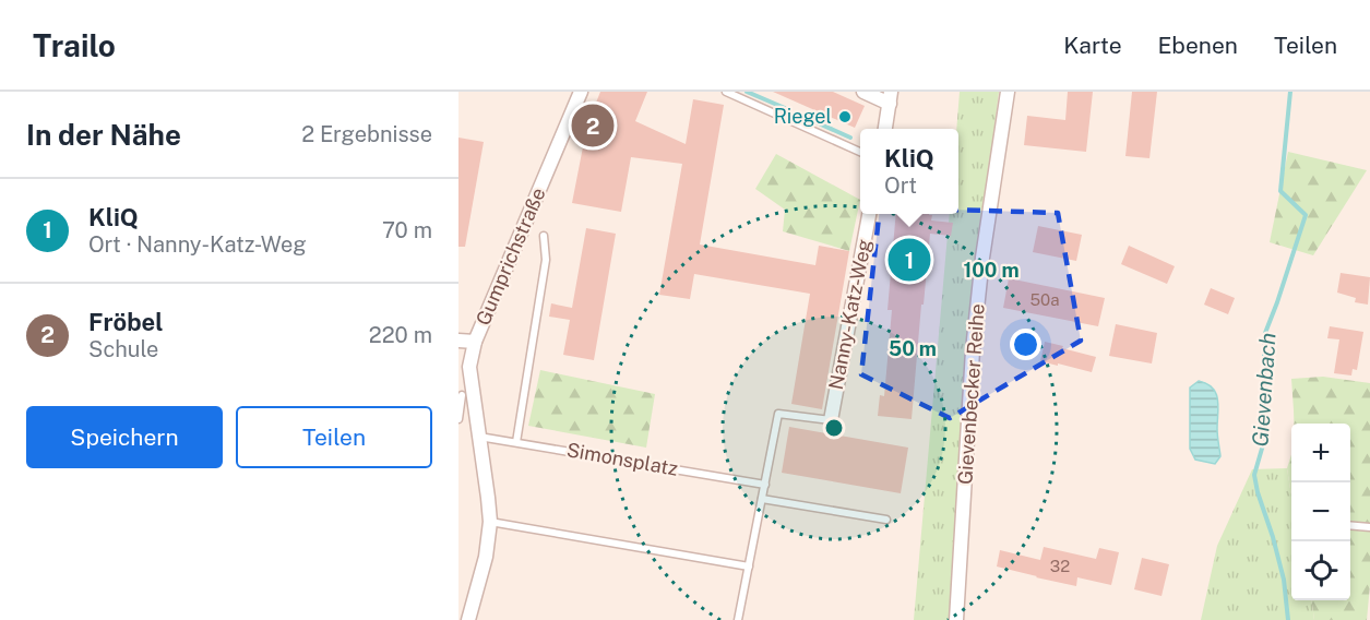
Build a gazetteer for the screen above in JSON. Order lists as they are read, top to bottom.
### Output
{
  "streets": {
    "street": ["Gumprichstraße", "Nanny-Katz-Weg", "Gievenbecker Reihe"],
    "lane": ["Simonsplatz"]
  },
  "crossings": [
    ["Gumprichstraße", "Simonsplatz"]
  ],
  "water": ["Gievenbach"],
  "places": ["Riegel"],
  "house_numbers": ["50a", "32"],
  "page": {
    "header": "Trailo",
    "nav": ["Karte", "Ebenen", "Teilen"],
    "heading": ["In der Nähe", "2 Ergebnisse"],
    "pins": ["2", "1"],
    "popup": ["KliQ", "Ort"],
    "list": [
      {
        "mark": "1",
        "name": "KliQ",
        "note": "Ort · Nanny-Katz-Weg",
        "value": "70 m"
      },
      {
        "mark": "2",
        "name": "Fröbel",
        "note": "Schule",
        "value": "220 m"
      }
    ],
    "buttons": ["Speichern", "Teilen"],
    "map_buttons": ["+", "−"]
  },
  "rings": ["100 m", "50 m"]
}
